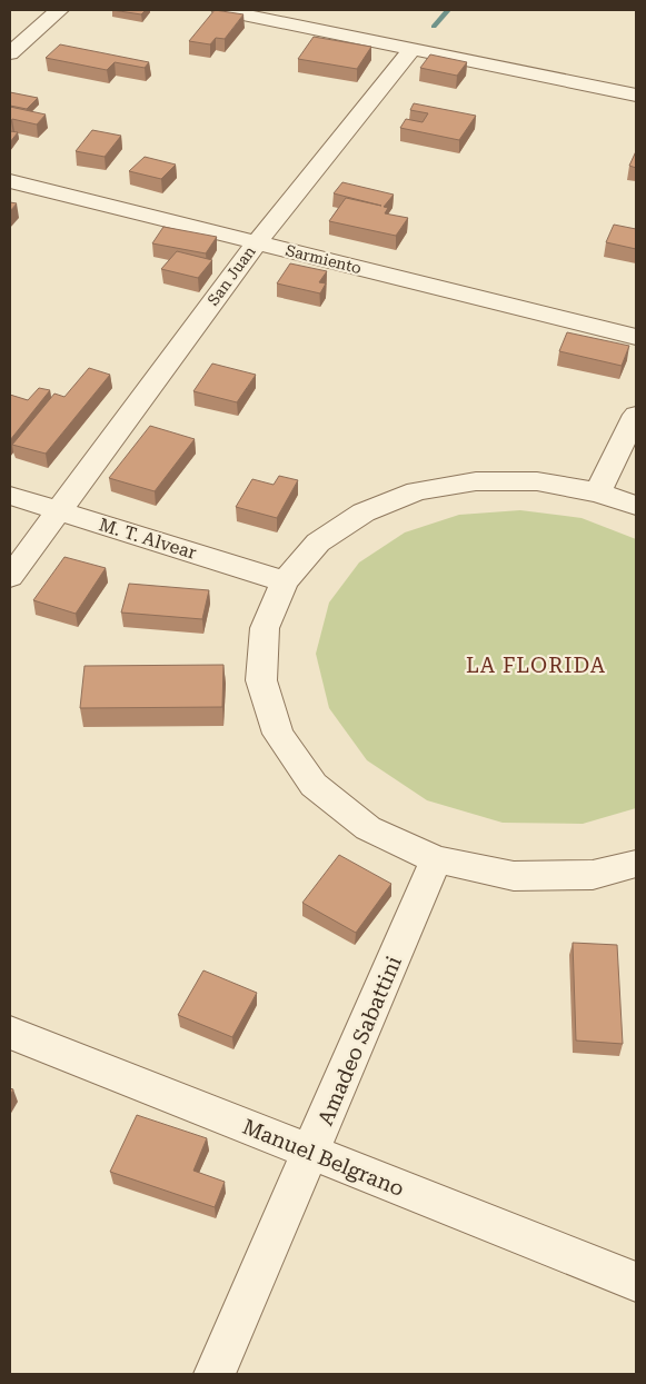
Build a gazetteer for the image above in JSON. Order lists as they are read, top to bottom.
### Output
{
  "streets": {
    "street": [
      "Sarmiento",
      "San Juan",
      "M. T. Alvear",
      "Amadeo Sabattini",
      "Manuel Belgrano"
    ]
  },
  "crossings": [
    ["Sarmiento", "San Juan"],
    ["San Juan", "M. T. Alvear"],
    ["Amadeo Sabattini", "Manuel Belgrano"]
  ],
  "districts": ["LA FLORIDA"]
}
